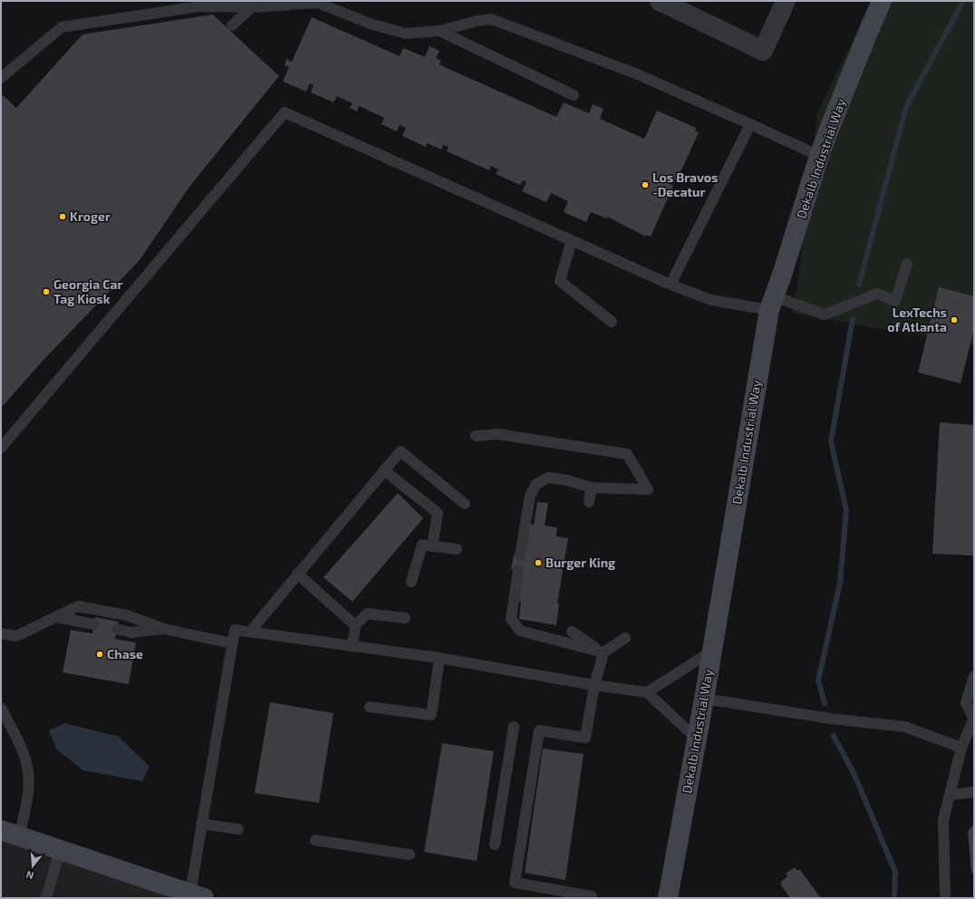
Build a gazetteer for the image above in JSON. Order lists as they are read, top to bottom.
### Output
{
  "streets": {
    "main road": ["Dekalb Industrial Way"]
  },
  "places": [
    "Los Bravos -Decatur",
    "Kroger",
    "Georgia Car Tag Kiosk",
    "LexTechs of Atlanta",
    "Burger King",
    "Chase"
  ],
  "north": "bottom"
}
